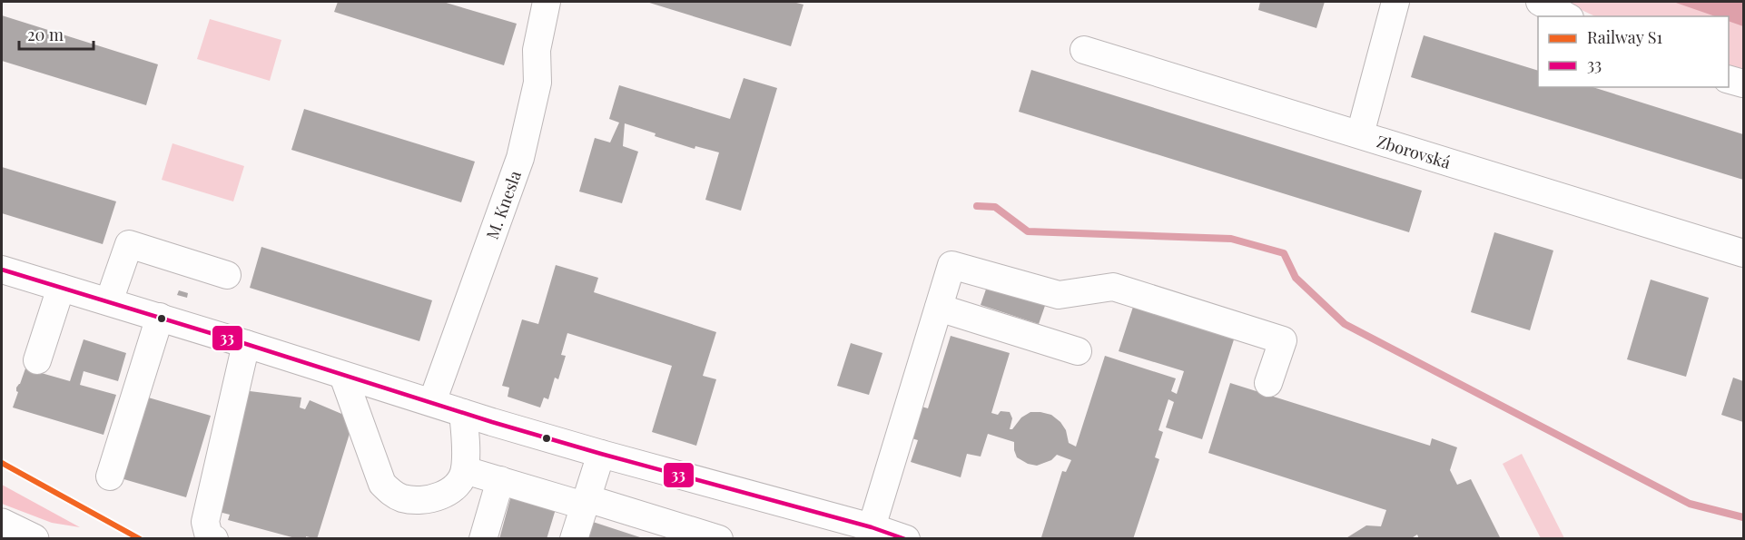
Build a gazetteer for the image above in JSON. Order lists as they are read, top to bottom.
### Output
{
  "streets": {
    "street": ["Zborovská", "M. Knesla"]
  },
  "lines": ["transit line 33", "rail line S1"],
  "legend": ["Railway S1", "33"],
  "scale_bar": "20 m"
}
